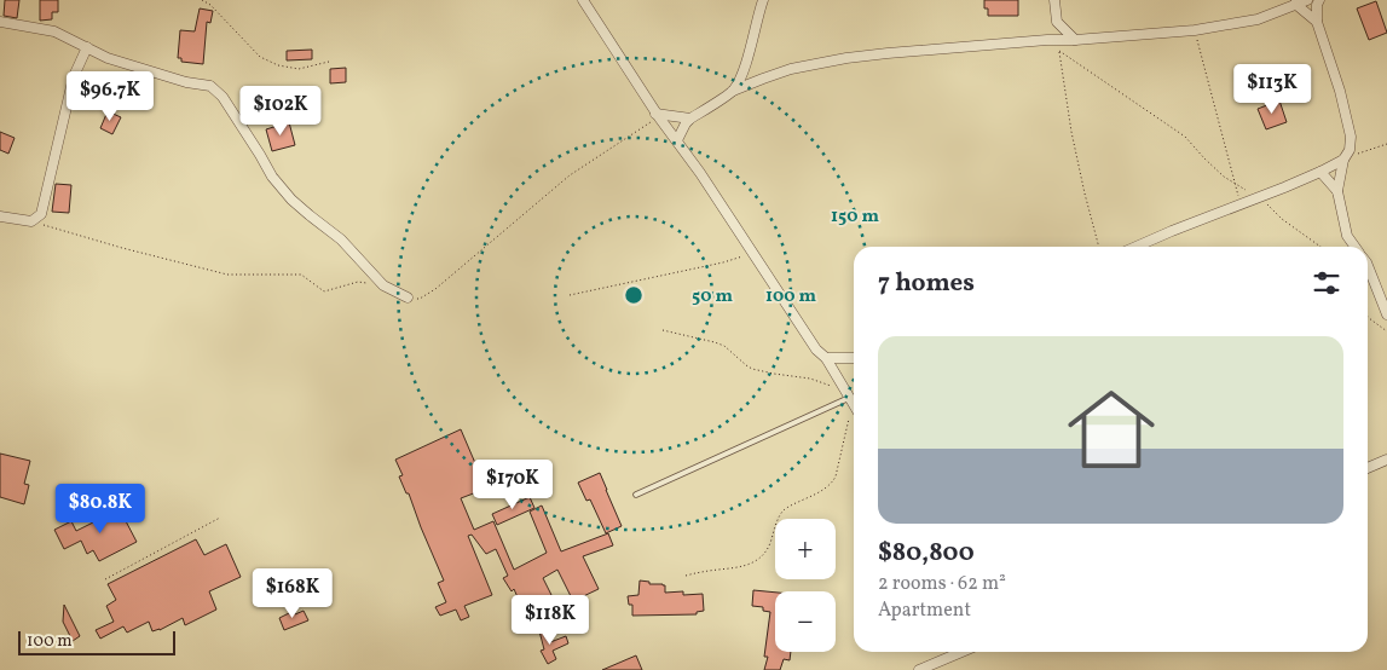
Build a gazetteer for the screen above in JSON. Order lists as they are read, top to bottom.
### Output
{
  "scale_bar": "100 m",
  "page": {
    "price": [
      "$113K",
      "$96.7K",
      "$102K",
      "$170K",
      "$80.8K",
      "$168K",
      "$118K"
    ],
    "heading": "7 homes",
    "list": [
      {
        "name": "$80,800",
        "note": "2 rooms · 62 m² · Apartment"
      }
    ],
    "map_buttons": ["+", "−"],
    "scale": "100 m"
  },
  "rings": ["150 m", "50 m", "100 m"]
}
